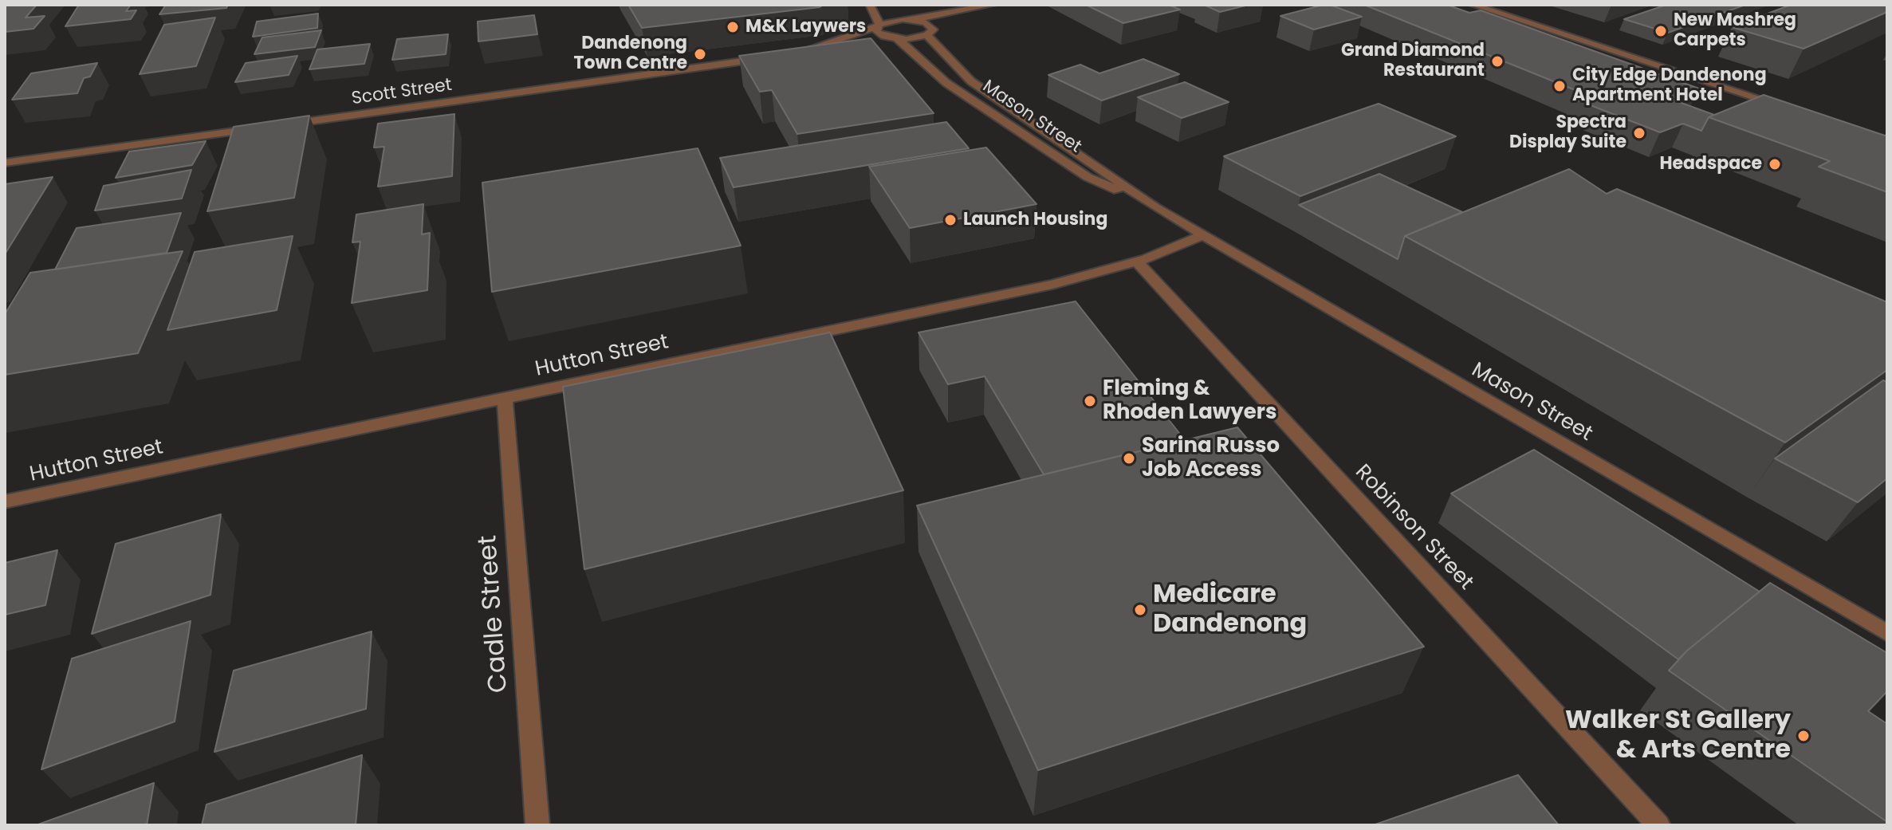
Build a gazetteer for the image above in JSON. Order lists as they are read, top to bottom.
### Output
{
  "streets": {
    "street": [
      "Scott Street",
      "Mason Street",
      "Hutton Street",
      "Robinson Street",
      "Cadle Street"
    ]
  },
  "crossings": [
    ["Mason Street", "Hutton Street"],
    ["Hutton Street", "Robinson Street"],
    ["Hutton Street", "Cadle Street"]
  ],
  "places": [
    "M&K Laywers",
    "New Mashreg Carpets",
    "Dandenong Town Centre",
    "Grand Diamond Restaurant",
    "City Edge Dandenong Apartment Hotel",
    "Spectra Display Suite",
    "Headspace",
    "Launch Housing",
    "Fleming & Rhoden Lawyers",
    "Sarina Russo Job Access",
    "Medicare Dandenong",
    "Walker St Gallery & Arts Centre"
  ]
}
